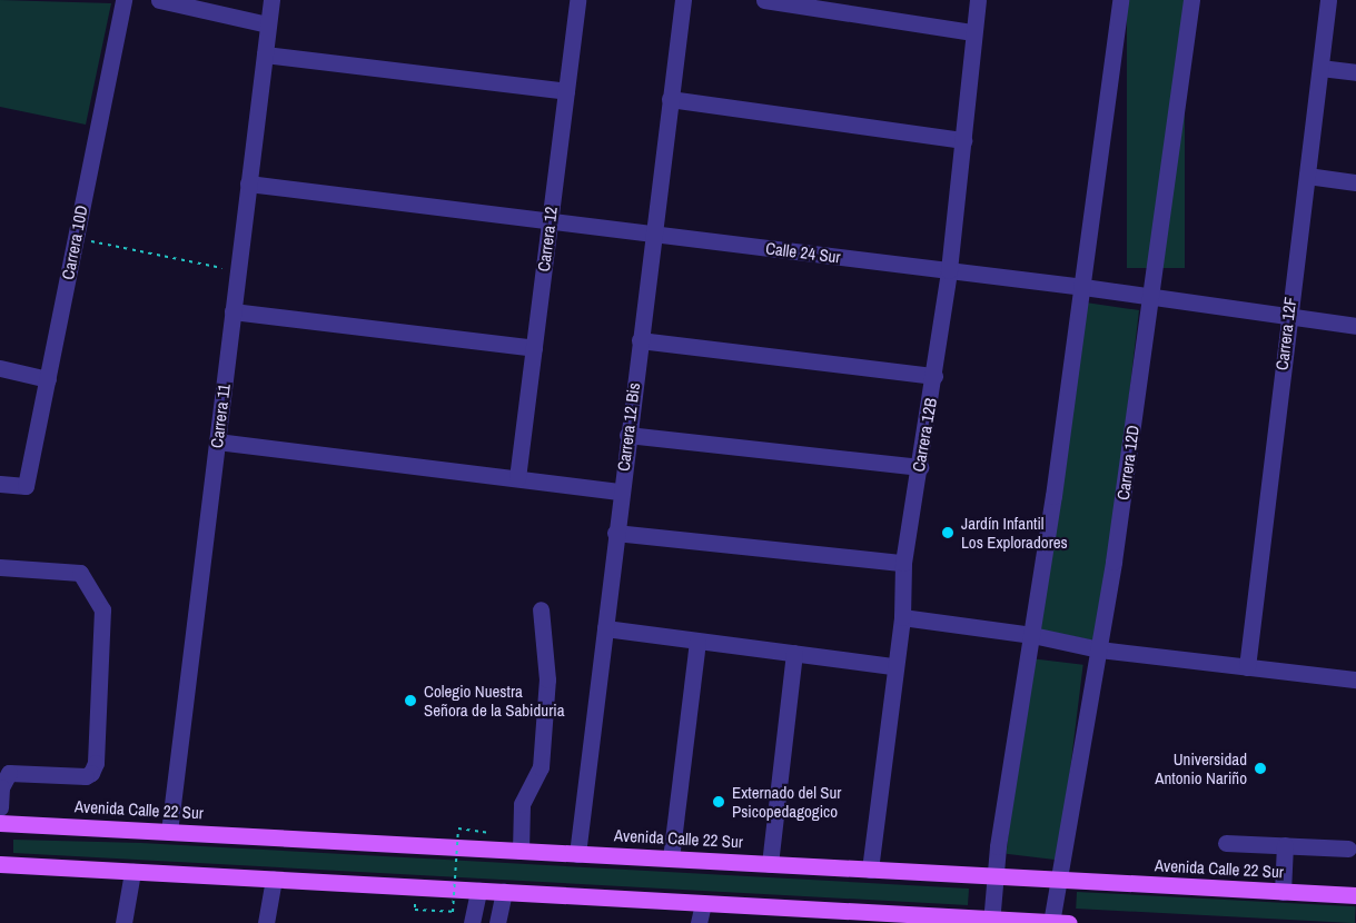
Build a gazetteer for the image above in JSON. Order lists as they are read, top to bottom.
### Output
{
  "streets": {
    "main road": ["Avenida Calle 22 Sur"],
    "street": [
      "Carrera 12",
      "Carrera 10D",
      "Calle 24 Sur",
      "Carrera 12F",
      "Carrera 11",
      "Carrera 12 Bis",
      "Carrera 12B",
      "Carrera 12D"
    ]
  },
  "crossings": [
    ["Carrera 12", "Calle 24 Sur"],
    ["Calle 24 Sur", "Carrera 12F"],
    ["Calle 24 Sur", "Carrera 11"],
    ["Calle 24 Sur", "Carrera 12 Bis"],
    ["Calle 24 Sur", "Carrera 12B"],
    ["Calle 24 Sur", "Carrera 12D"],
    ["Carrera 11", "Avenida Calle 22 Sur"],
    ["Carrera 12 Bis", "Avenida Calle 22 Sur"],
    ["Carrera 12B", "Avenida Calle 22 Sur"],
    ["Carrera 12D", "Avenida Calle 22 Sur"]
  ],
  "places": [
    "Jardín Infantil Los Exploradores",
    "Colegio Nuestra Señora de la Sabiduria",
    "Universidad Antonio Nariño",
    "Externado del Sur Psicopedagogico"
  ]
}
